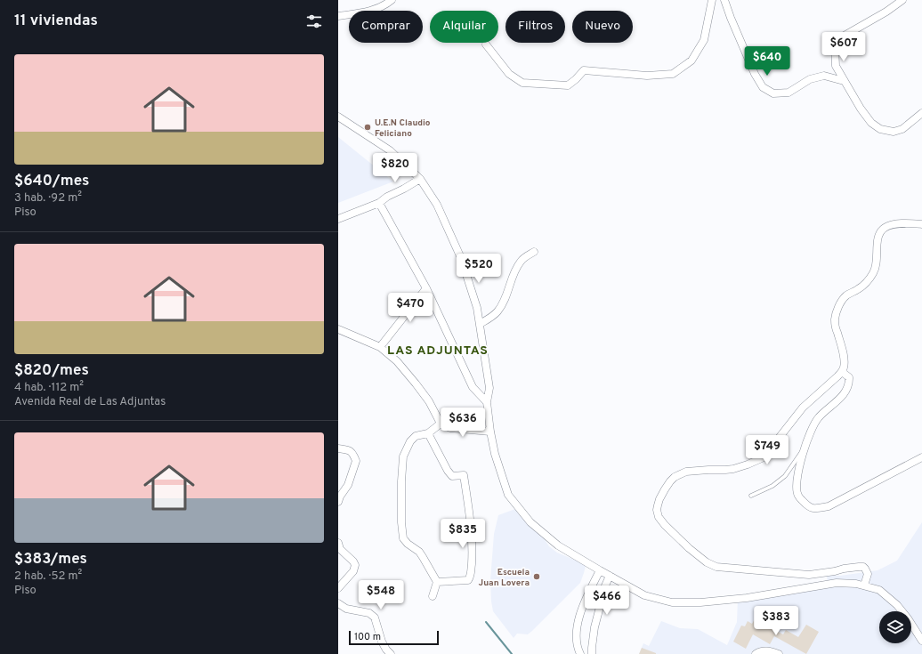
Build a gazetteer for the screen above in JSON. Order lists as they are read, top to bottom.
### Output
{
  "districts": ["LAS ADJUNTAS"],
  "places": ["U.E.N Claudio Feliciano", "Escuela Juan Lovera"],
  "scale_bar": "100 m",
  "page": {
    "heading": "11 viviendas",
    "chip": [
      "Comprar",
      "Alquilar",
      "Filtros",
      "Nuevo"
    ],
    "price": [
      "$607",
      "$640",
      "$820",
      "$520",
      "$470",
      "$636",
      "$749",
      "$835",
      "$548",
      "$466",
      "$383"
    ],
    "list": [
      {
        "name": "$640/mes",
        "note": "3 hab. · 92 m² · Piso"
      },
      {
        "name": "$820/mes",
        "note": "4 hab. · 112 m² · Avenida Real de Las Adjuntas"
      },
      {
        "name": "$383/mes",
        "note": "2 hab. · 52 m² · Piso"
      }
    ],
    "scale": "100 m"
  }
}
